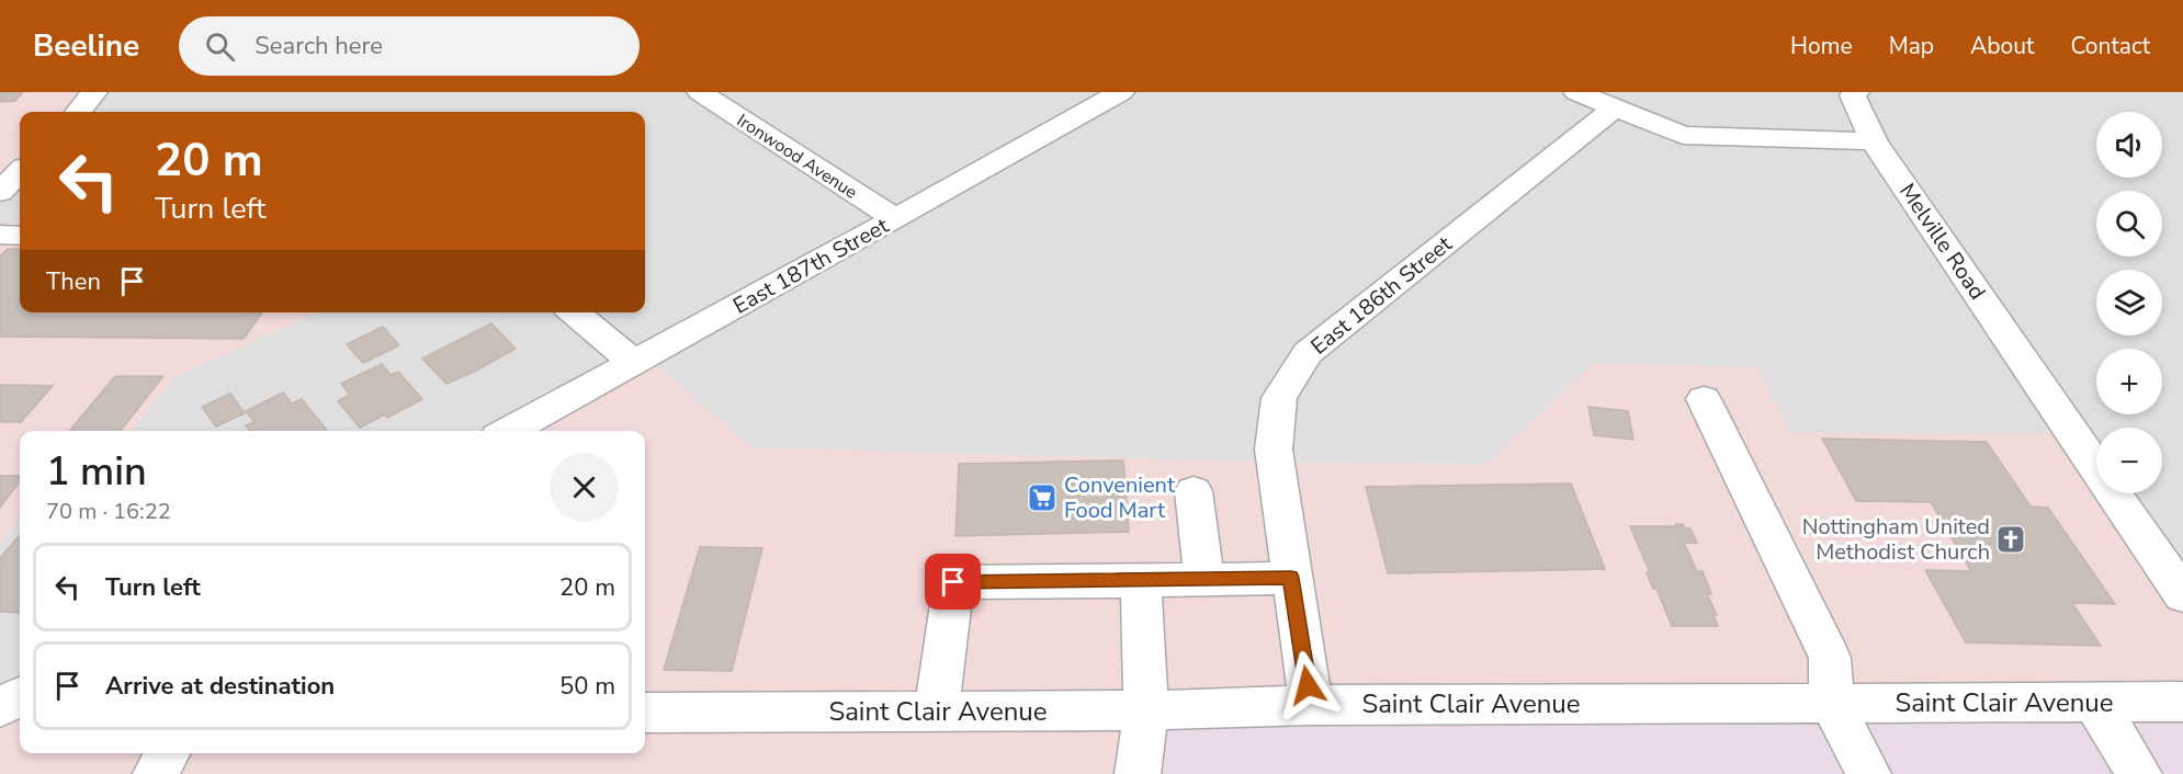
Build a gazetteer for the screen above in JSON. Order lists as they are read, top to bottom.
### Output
{
  "streets": {
    "street": [
      "Ironwood Avenue",
      "Melville Road",
      "East 187th Street",
      "East 186th Street",
      "Saint Clair Avenue"
    ]
  },
  "crossings": [
    ["Ironwood Avenue", "East 187th Street"],
    ["East 186th Street", "Saint Clair Avenue"]
  ],
  "places": {
    "supermarket": ["Convenient Food Mart"],
    "church": ["Nottingham United Methodist Church"]
  },
  "page": {
    "header": "Beeline",
    "search": "Search here",
    "nav": [
      "Home",
      "Map",
      "About",
      "Contact"
    ],
    "map_buttons": ["+", "−"],
    "turn": ["20 m", "Turn left"],
    "then": "Then",
    "heading": ["1 min", "70 m · 16:22"],
    "list": [
      {
        "name": "Turn left",
        "value": "20 m"
      },
      {
        "name": "Arrive at destination",
        "value": "50 m"
      }
    ]
  }
}
